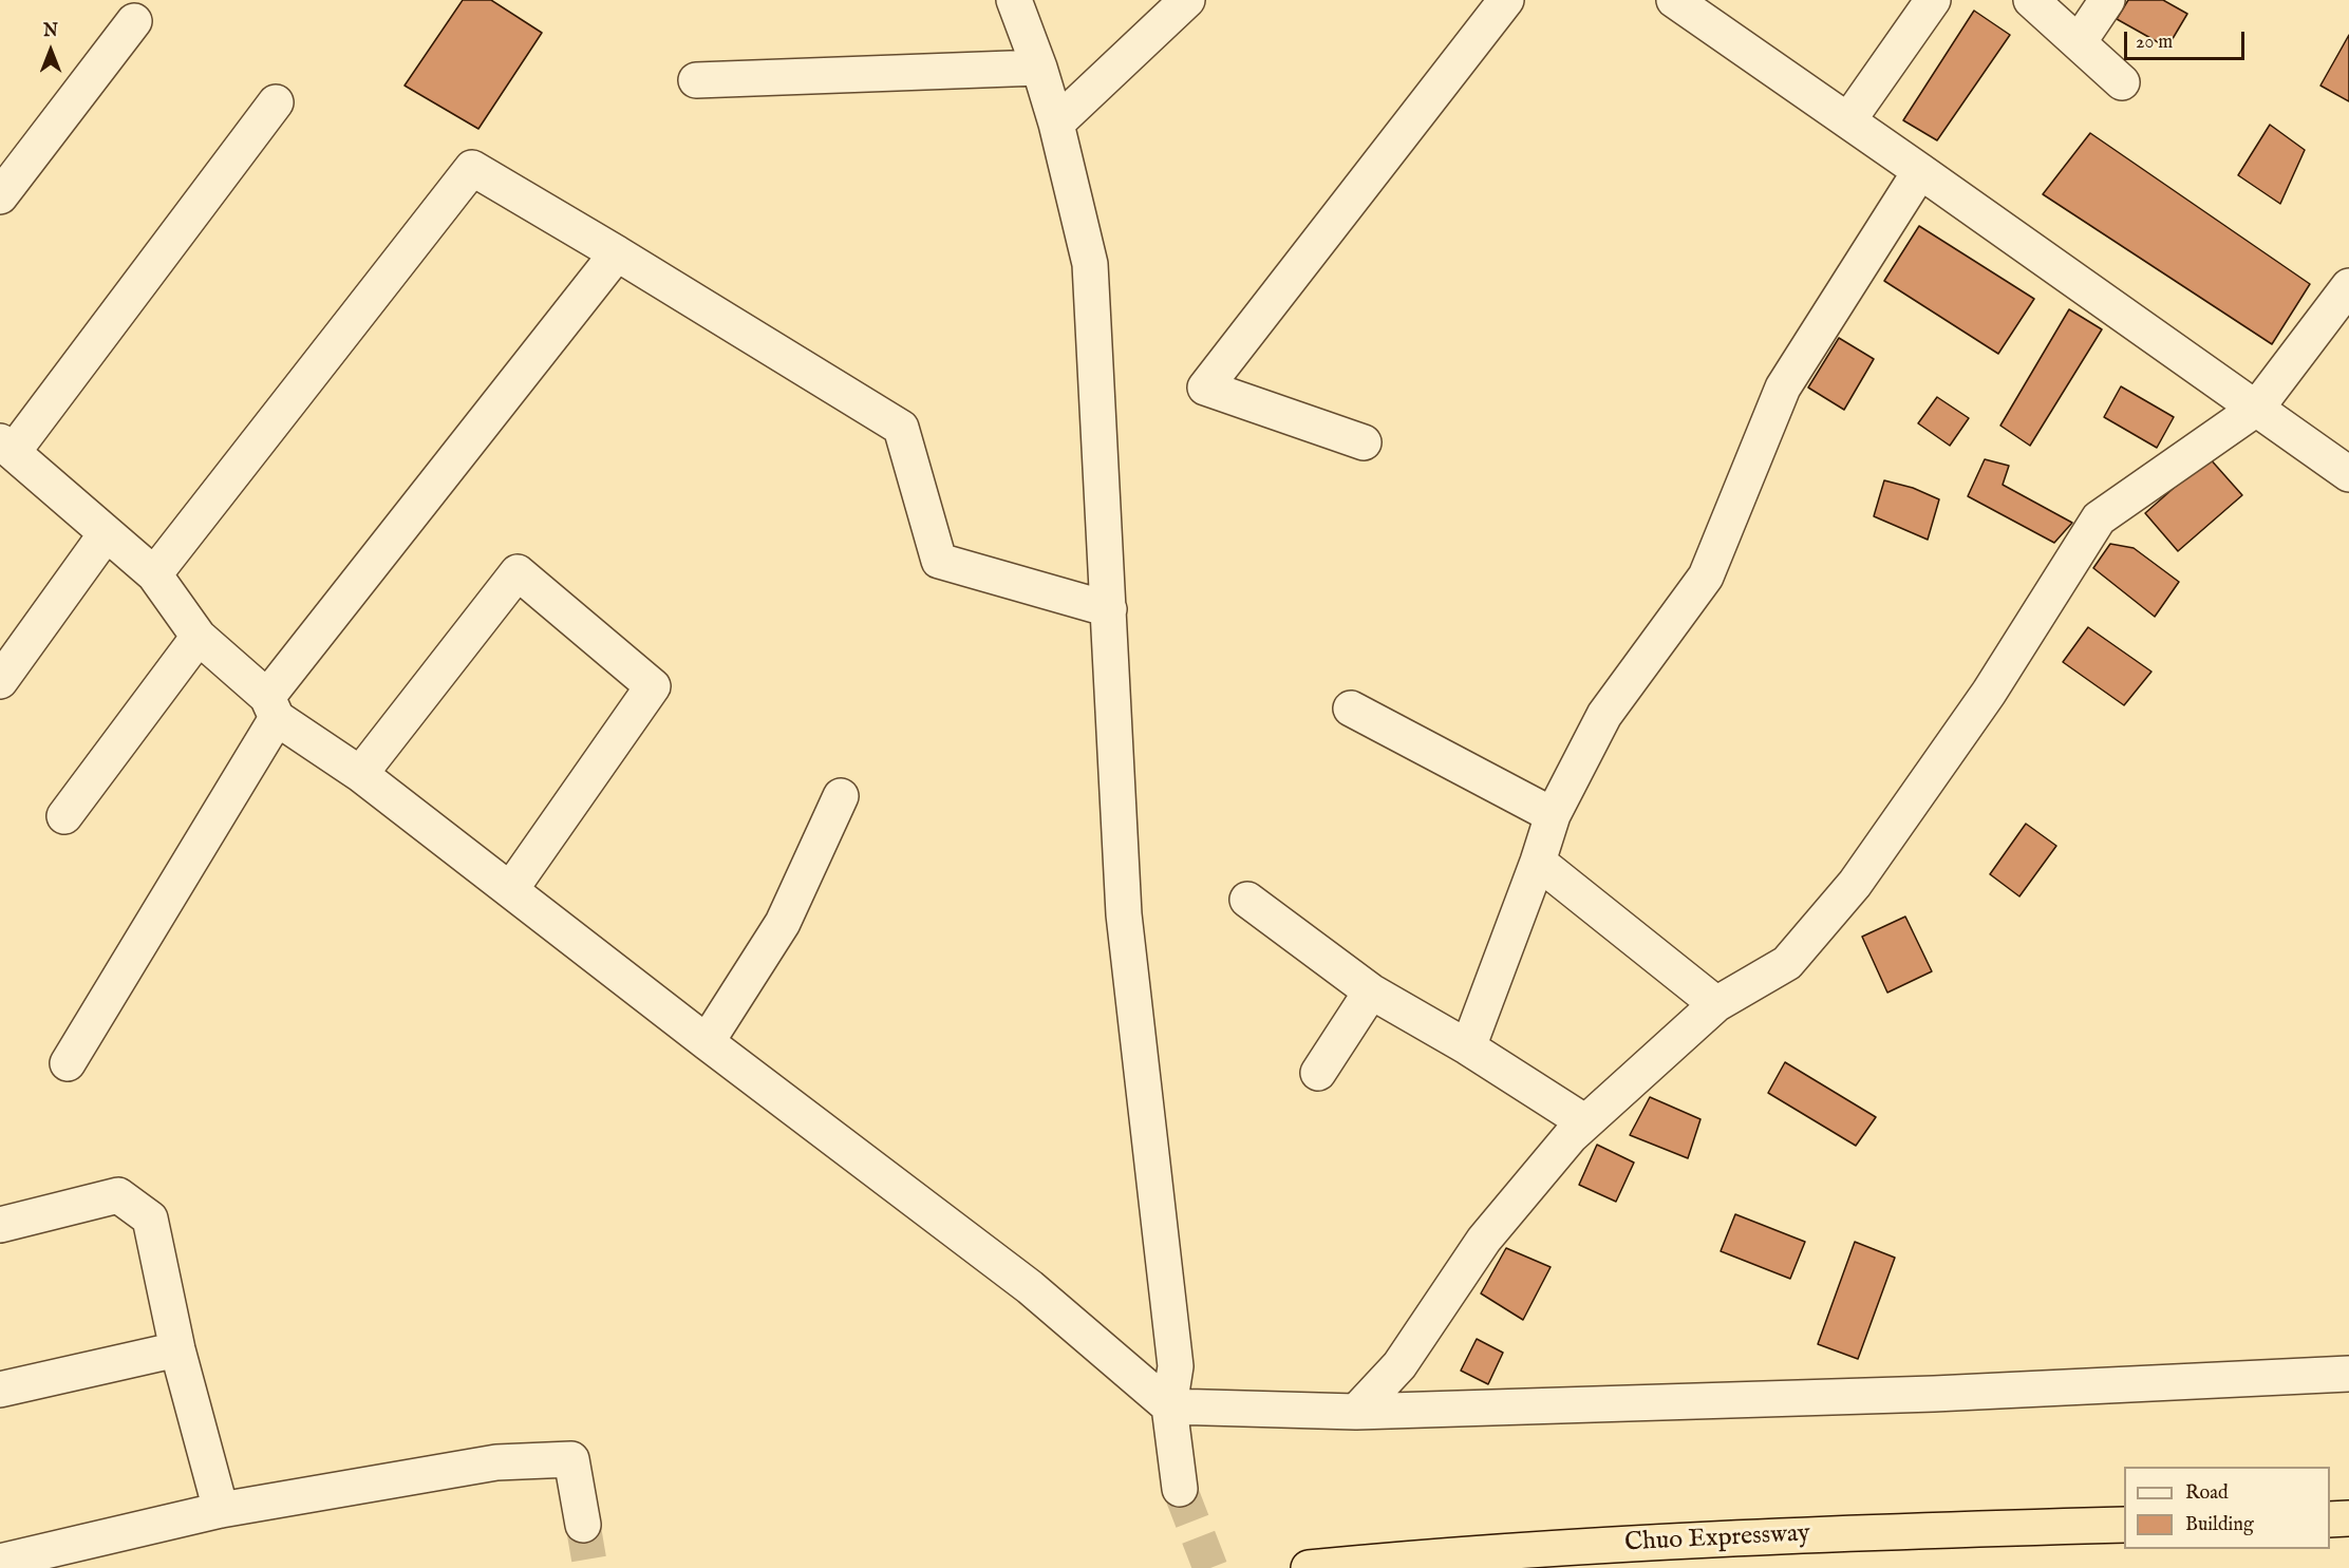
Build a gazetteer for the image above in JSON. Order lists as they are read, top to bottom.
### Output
{
  "streets": {
    "highway": ["Chuo Expressway"]
  },
  "legend": ["Road", "Building"],
  "scale_bar": "20 m",
  "north": "top"
}
